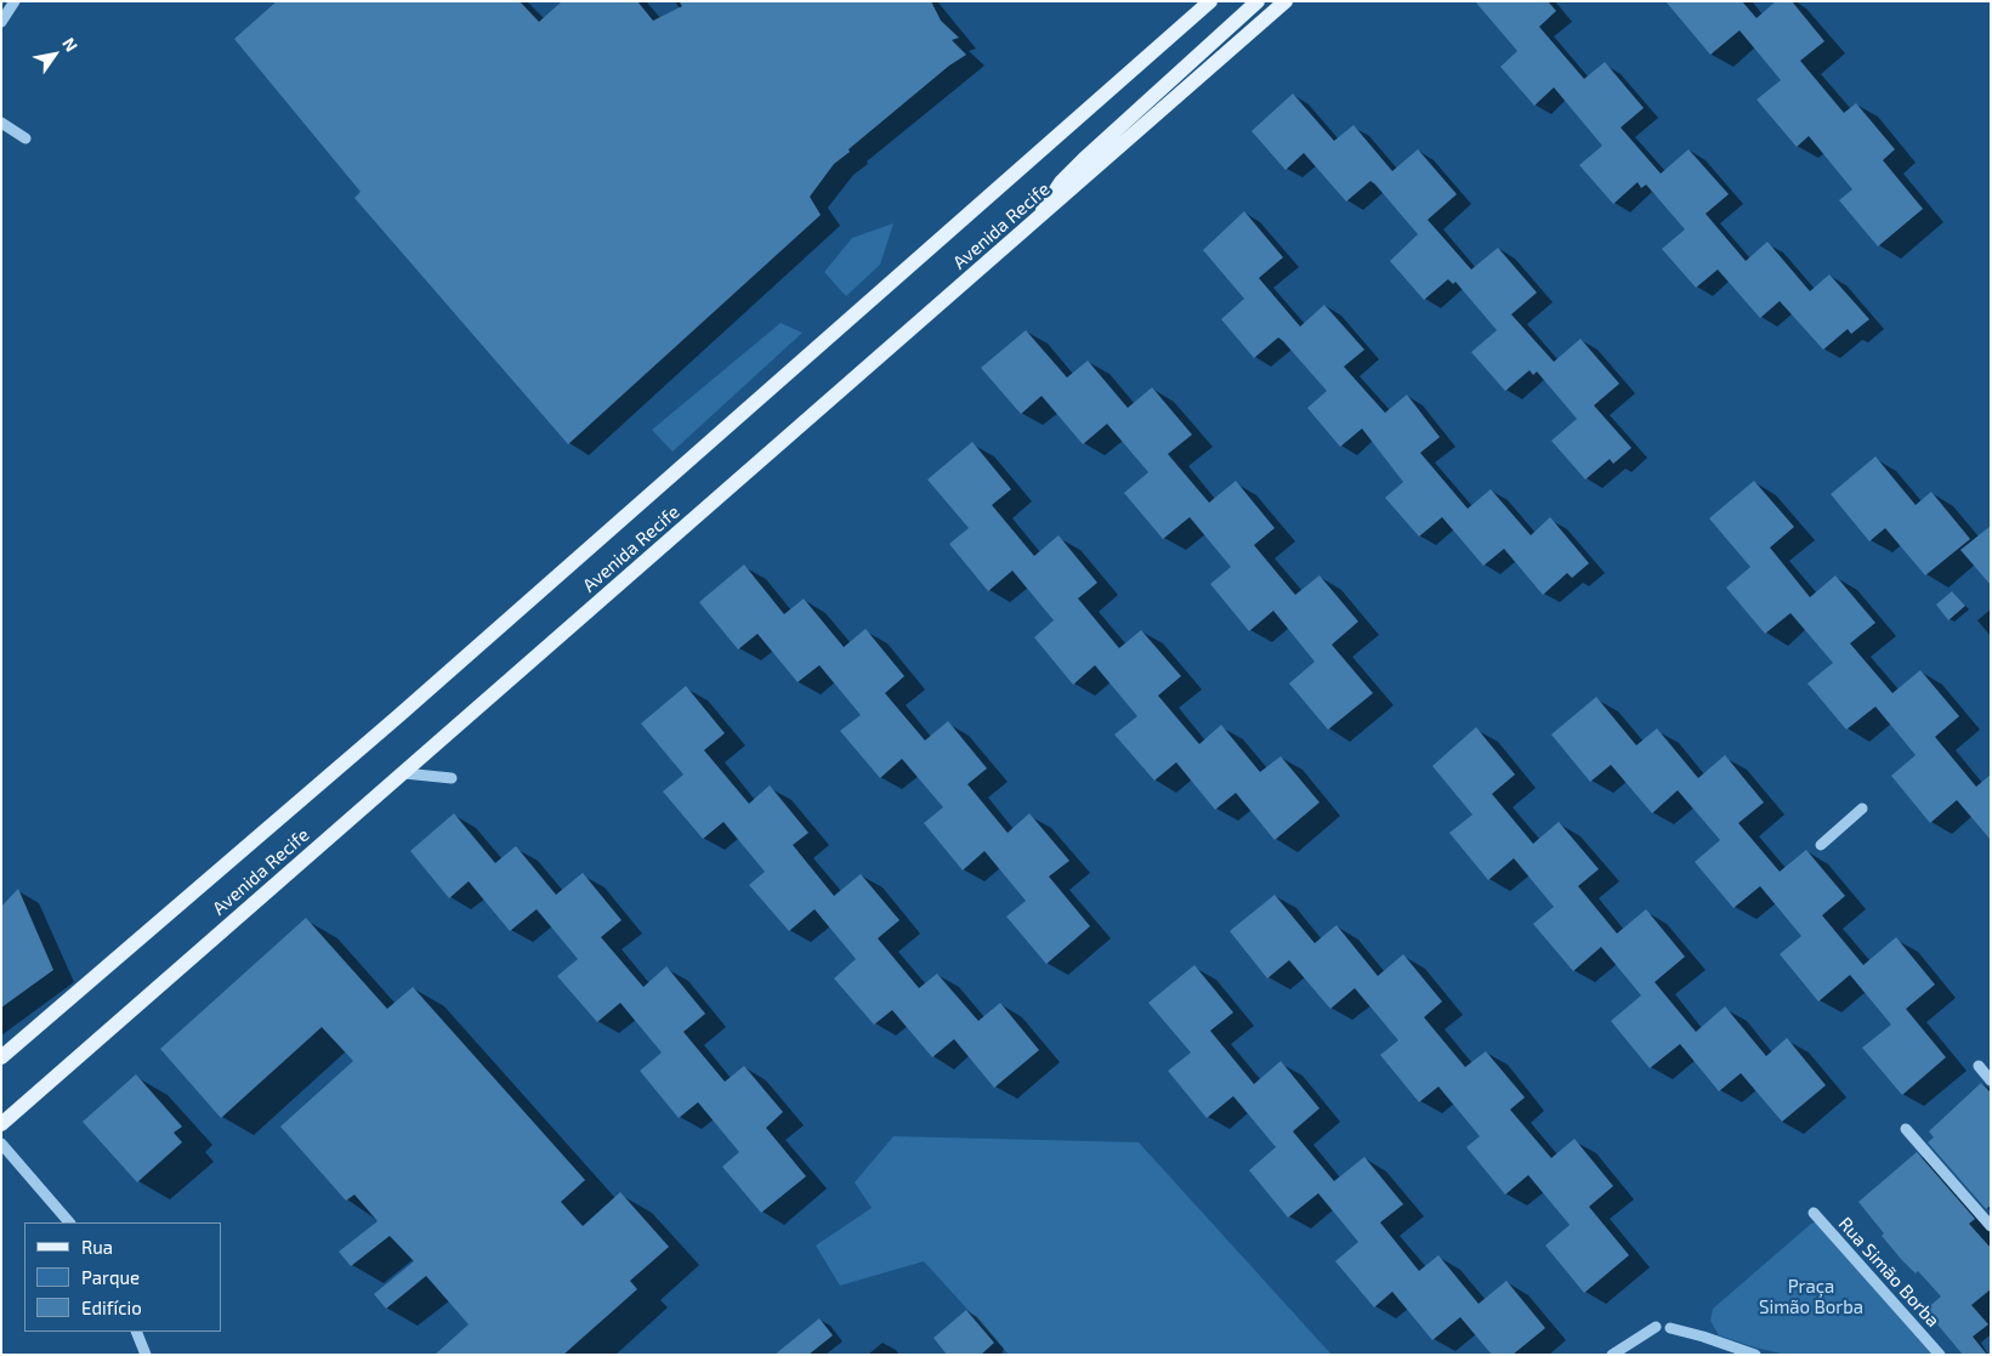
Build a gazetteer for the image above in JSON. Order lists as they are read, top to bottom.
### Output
{
  "streets": {
    "main road": ["Avenida Recife"],
    "street": ["Rua Simão Borba"]
  },
  "parks": ["Praça Simão Borba"],
  "legend": ["Rua", "Parque", "Edifício"],
  "north": "top right"
}
